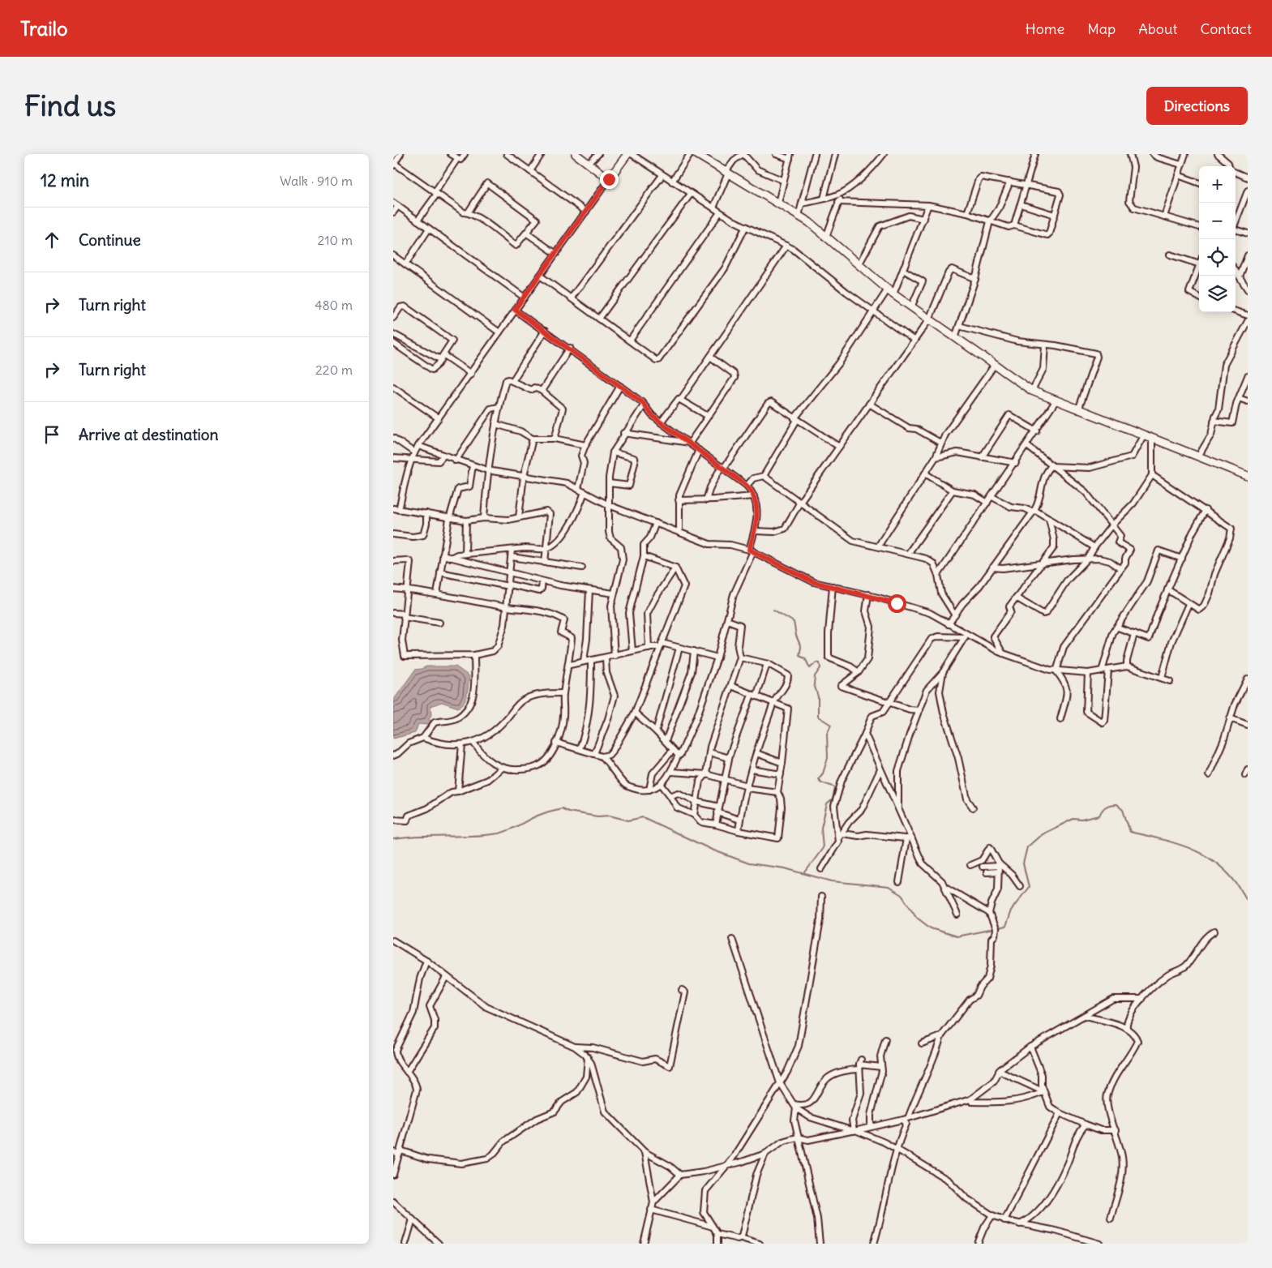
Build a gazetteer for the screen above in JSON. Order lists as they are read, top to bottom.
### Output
{
  "page": {
    "header": "Trailo",
    "nav": [
      "Home",
      "Map",
      "About",
      "Contact"
    ],
    "buttons": "Directions",
    "title": "Find us",
    "heading": ["12 min", "Walk · 910 m"],
    "map_buttons": ["+", "−"],
    "list": [
      ["Continue", "210 m"],
      ["Turn right", "480 m"],
      ["Turn right", "220 m"],
      "Arrive at destination"
    ]
  }
}
